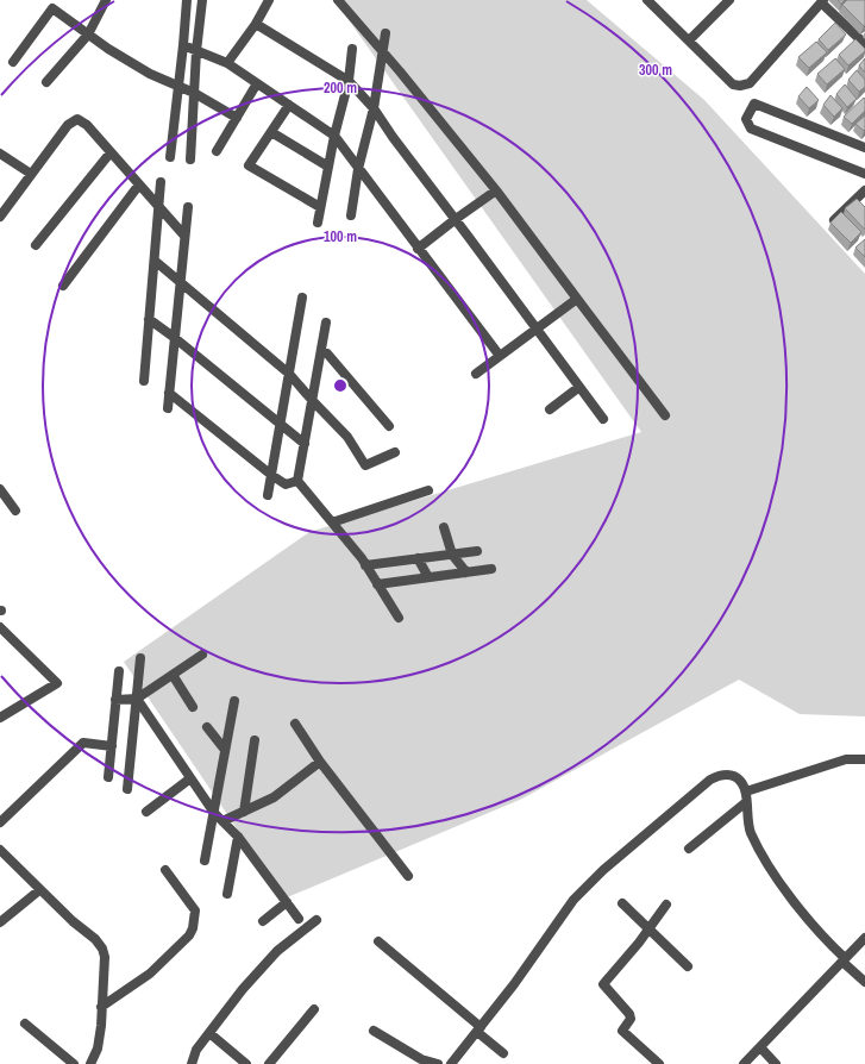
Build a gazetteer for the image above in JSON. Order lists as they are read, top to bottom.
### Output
{
  "rings": ["300 m", "200 m", "100 m"]
}
